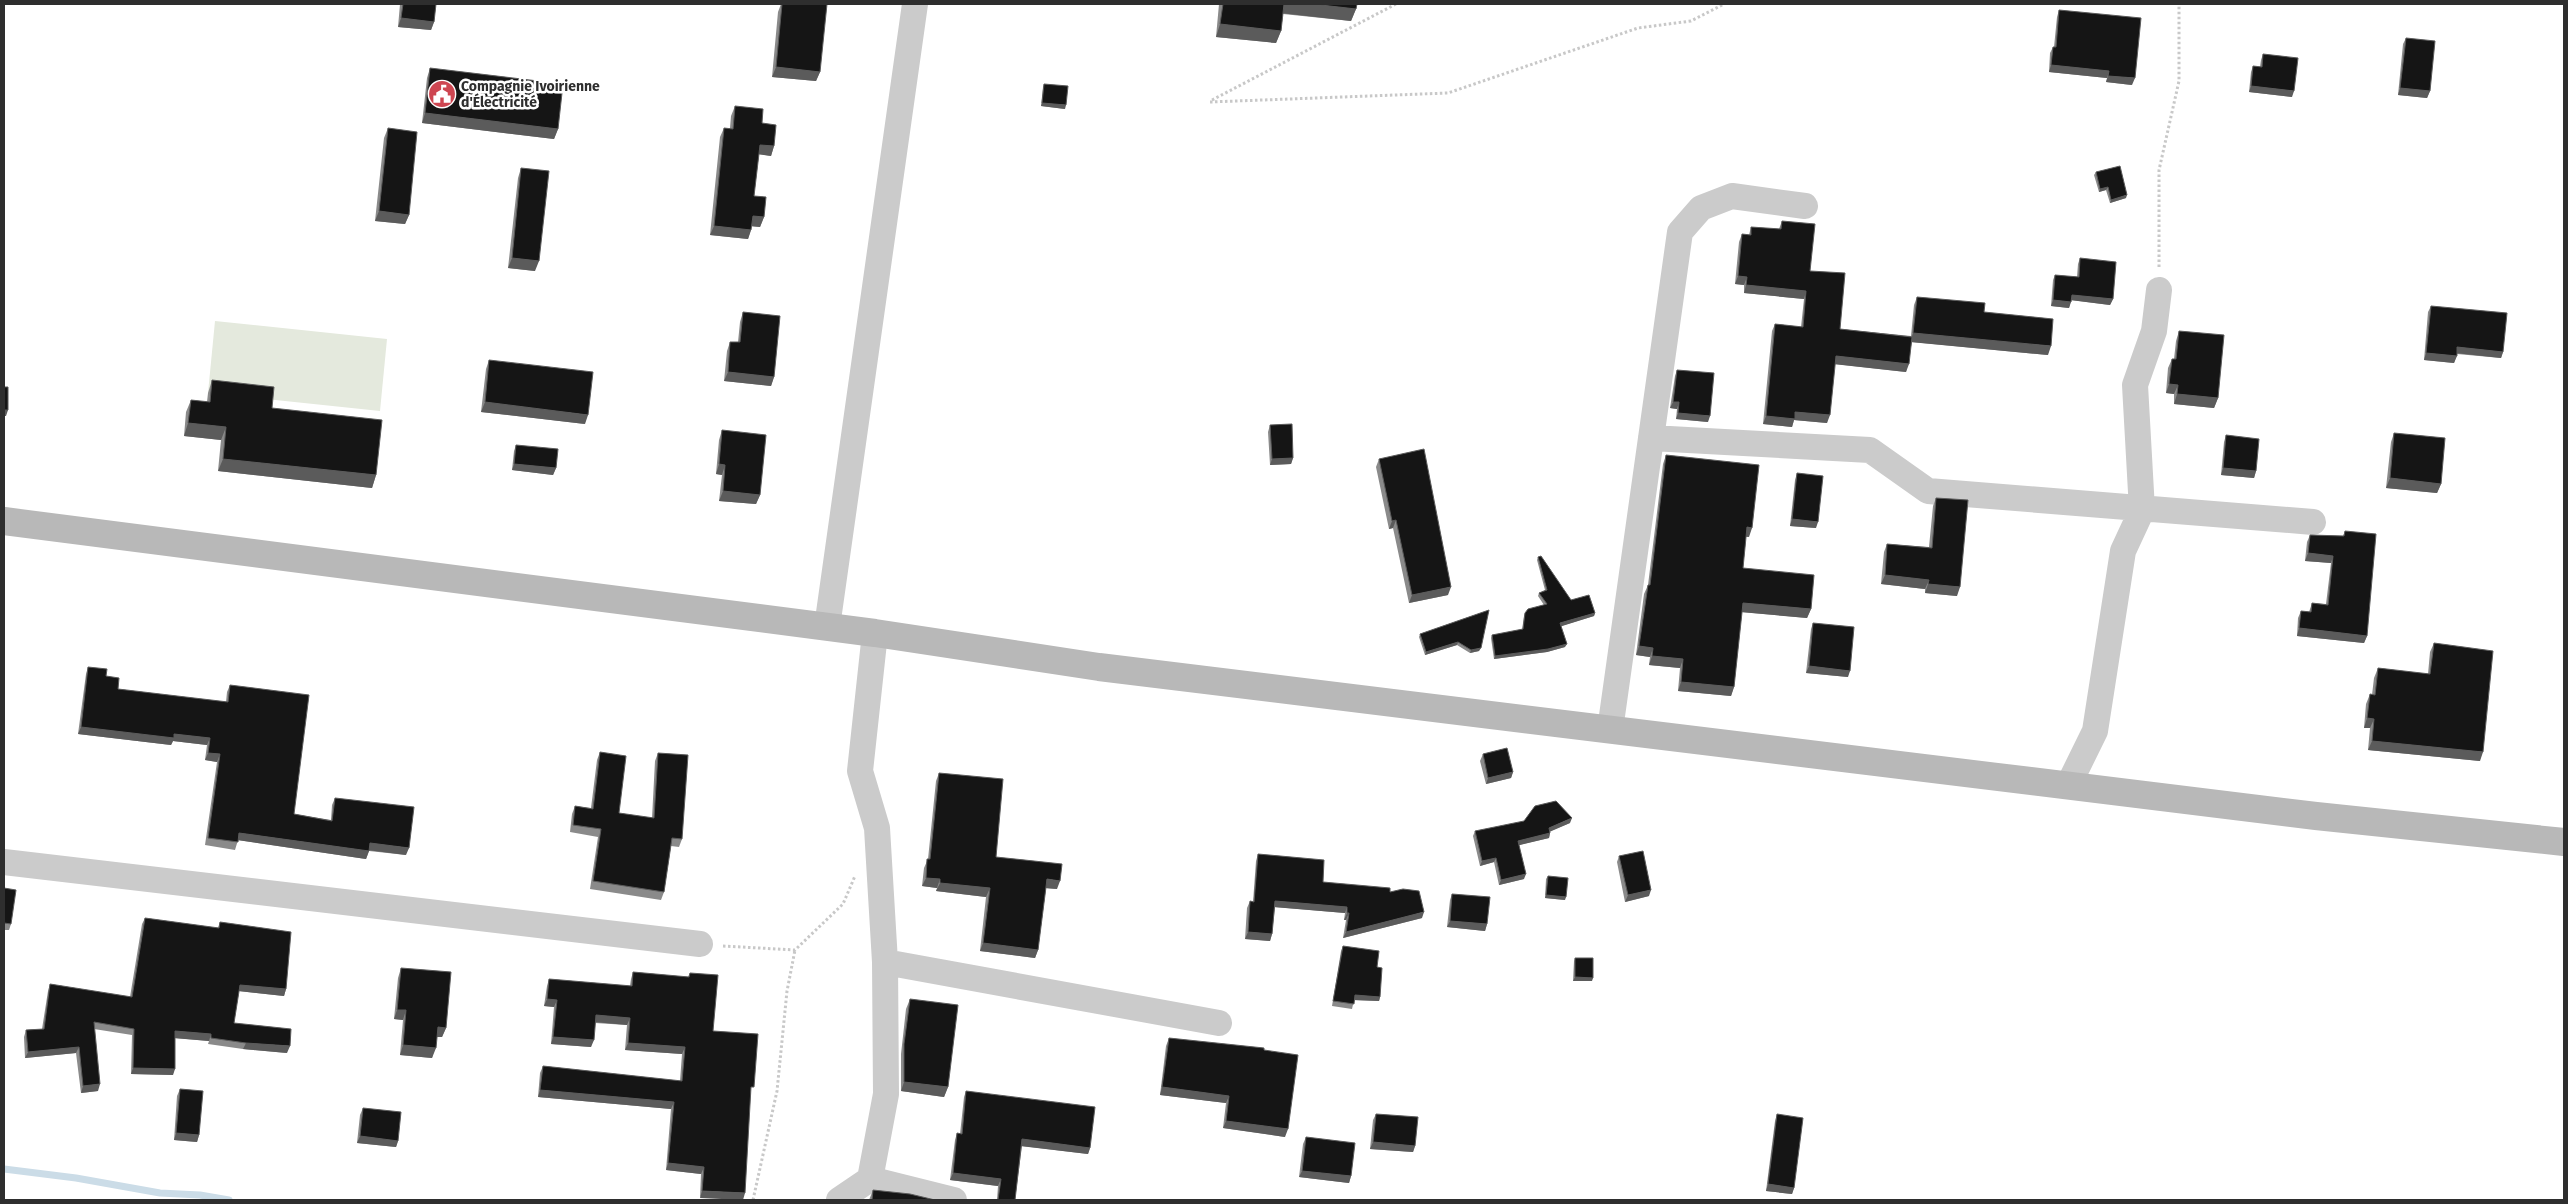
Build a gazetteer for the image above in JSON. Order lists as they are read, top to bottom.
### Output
{
  "places": {
    "public building": ["Compagnie Ivoirienne d'Électricité"]
  }
}
